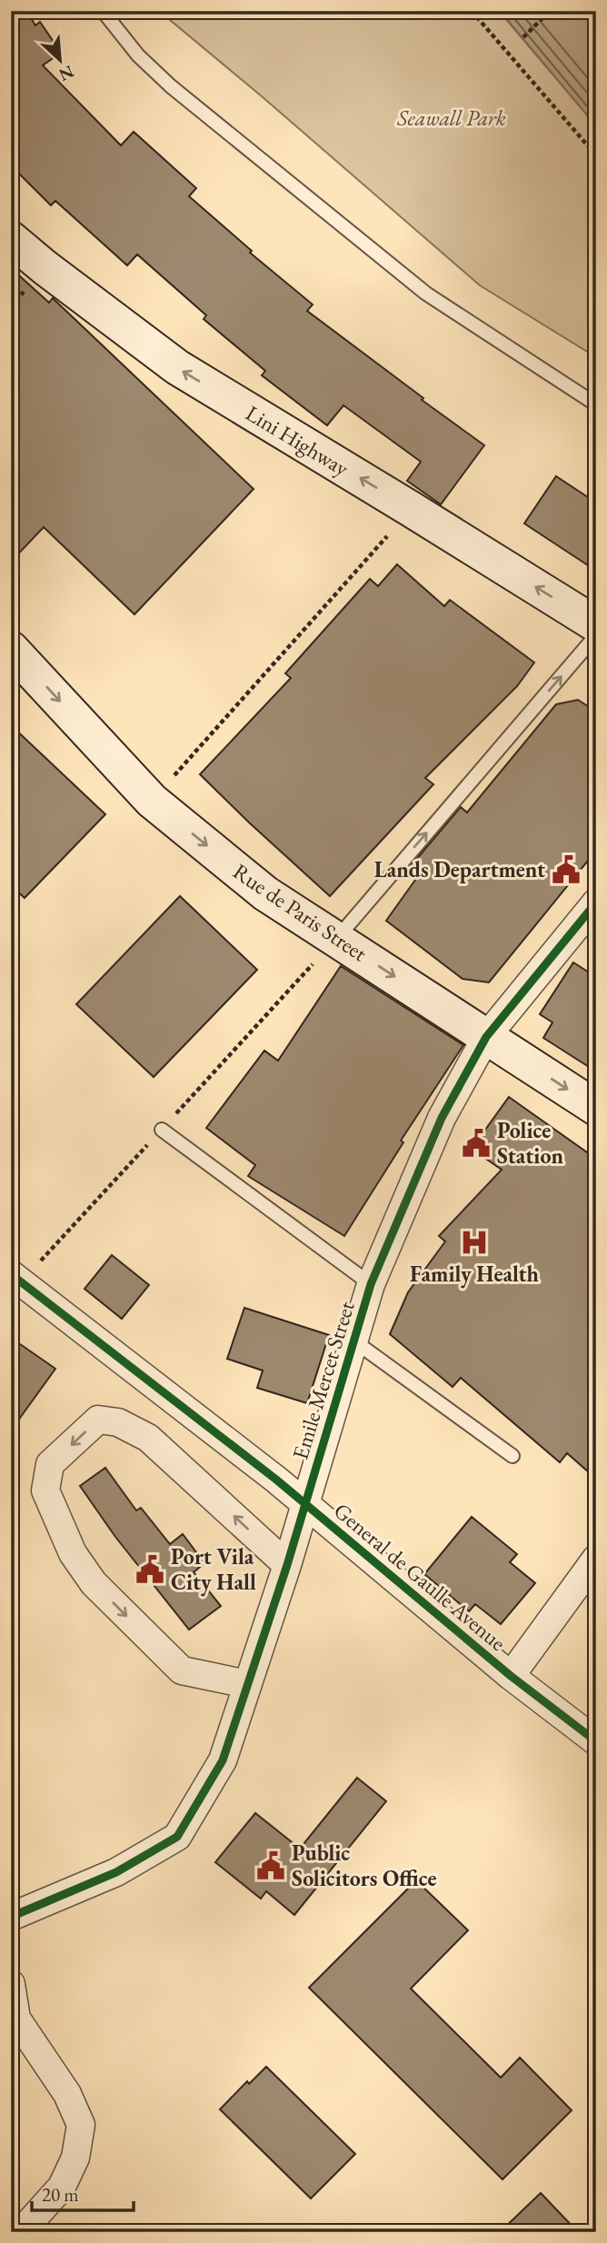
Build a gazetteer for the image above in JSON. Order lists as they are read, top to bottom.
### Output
{
  "streets": {
    "street": [
      "Lini Highway",
      "Rue de Paris Street",
      "Emile Mercet Street",
      "General de Gaulle Avenue"
    ]
  },
  "crossings": [
    ["Rue de Paris Street", "Emile Mercet Street"],
    ["Emile Mercet Street", "General de Gaulle Avenue"]
  ],
  "one_way": ["Lini Highway", "Rue de Paris Street"],
  "parks": ["Seawall Park"],
  "places": {
    "public building": [
      "Lands Department",
      "Police Station",
      "Port Vila City Hall",
      "Public Solicitors Office"
    ],
    "hospital": ["Family Health"]
  },
  "scale_bar": "20 m",
  "north": "bottom right"
}
